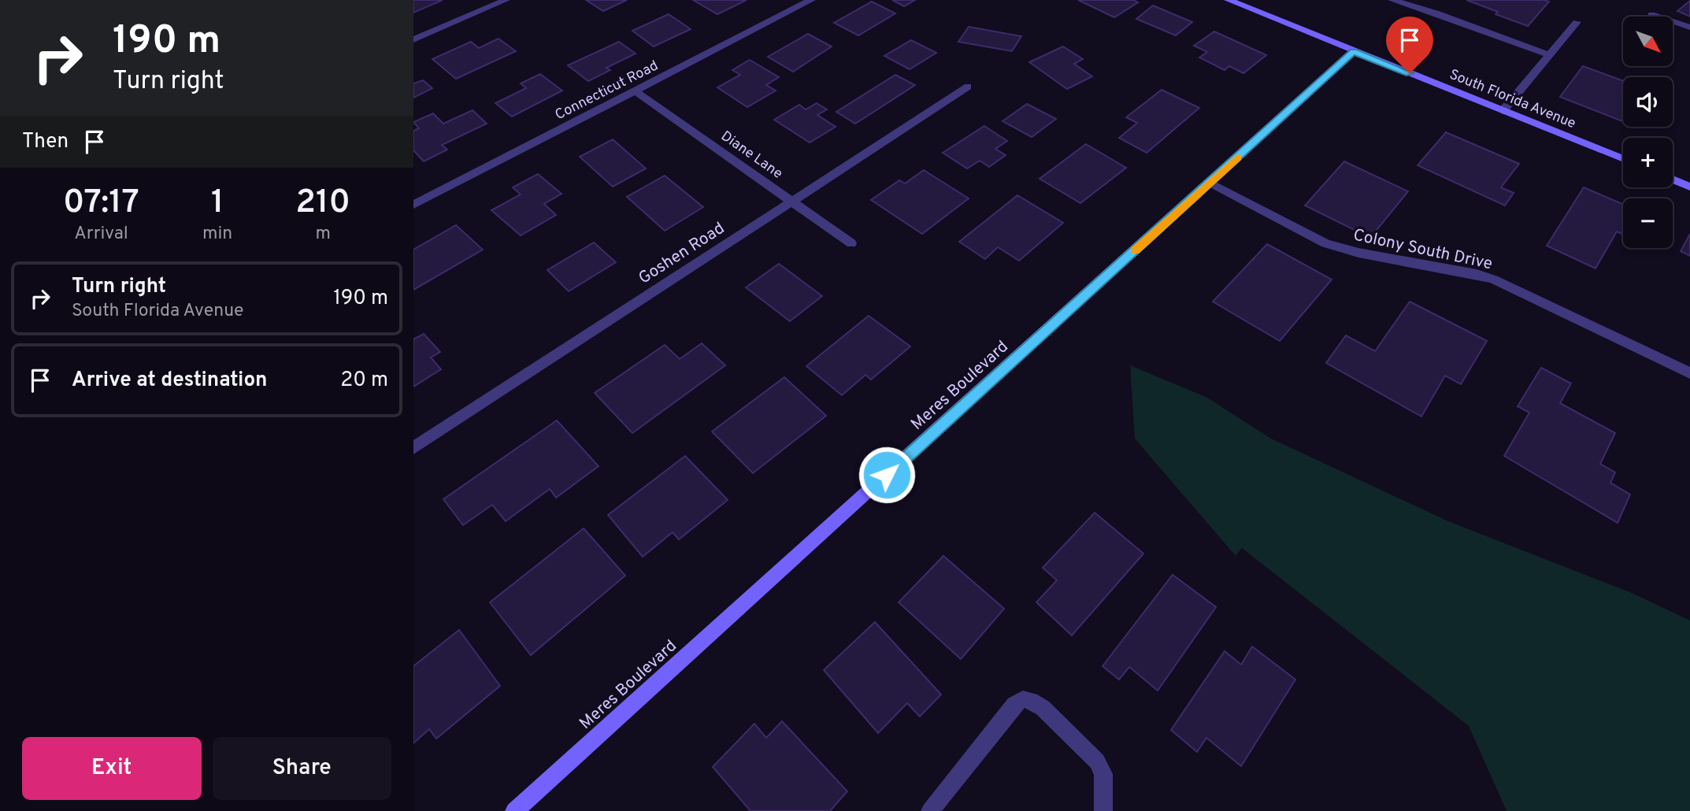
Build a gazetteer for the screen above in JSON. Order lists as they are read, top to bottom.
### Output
{
  "streets": {
    "street": [
      "Connecticut Road",
      "South Florida Avenue",
      "Diane Lane",
      "Colony South Drive",
      "Goshen Road",
      "Meres Boulevard"
    ]
  },
  "crossings": [
    ["Connecticut Road", "Diane Lane"],
    ["South Florida Avenue", "Meres Boulevard"],
    ["Diane Lane", "Goshen Road"],
    ["Colony South Drive", "Meres Boulevard"]
  ],
  "north": "bottom right",
  "page": {
    "turn": ["190 m", "Turn right"],
    "map_buttons": ["+", "−"],
    "then": "Then",
    "eta": [
      "07:17",
      "Arrival",
      "1",
      "min",
      "210",
      "m"
    ],
    "list": [
      {
        "name": "Turn right",
        "note": "South Florida Avenue",
        "value": "190 m"
      },
      {
        "name": "Arrive at destination",
        "value": "20 m"
      }
    ],
    "buttons": ["Exit", "Share"]
  }
}
